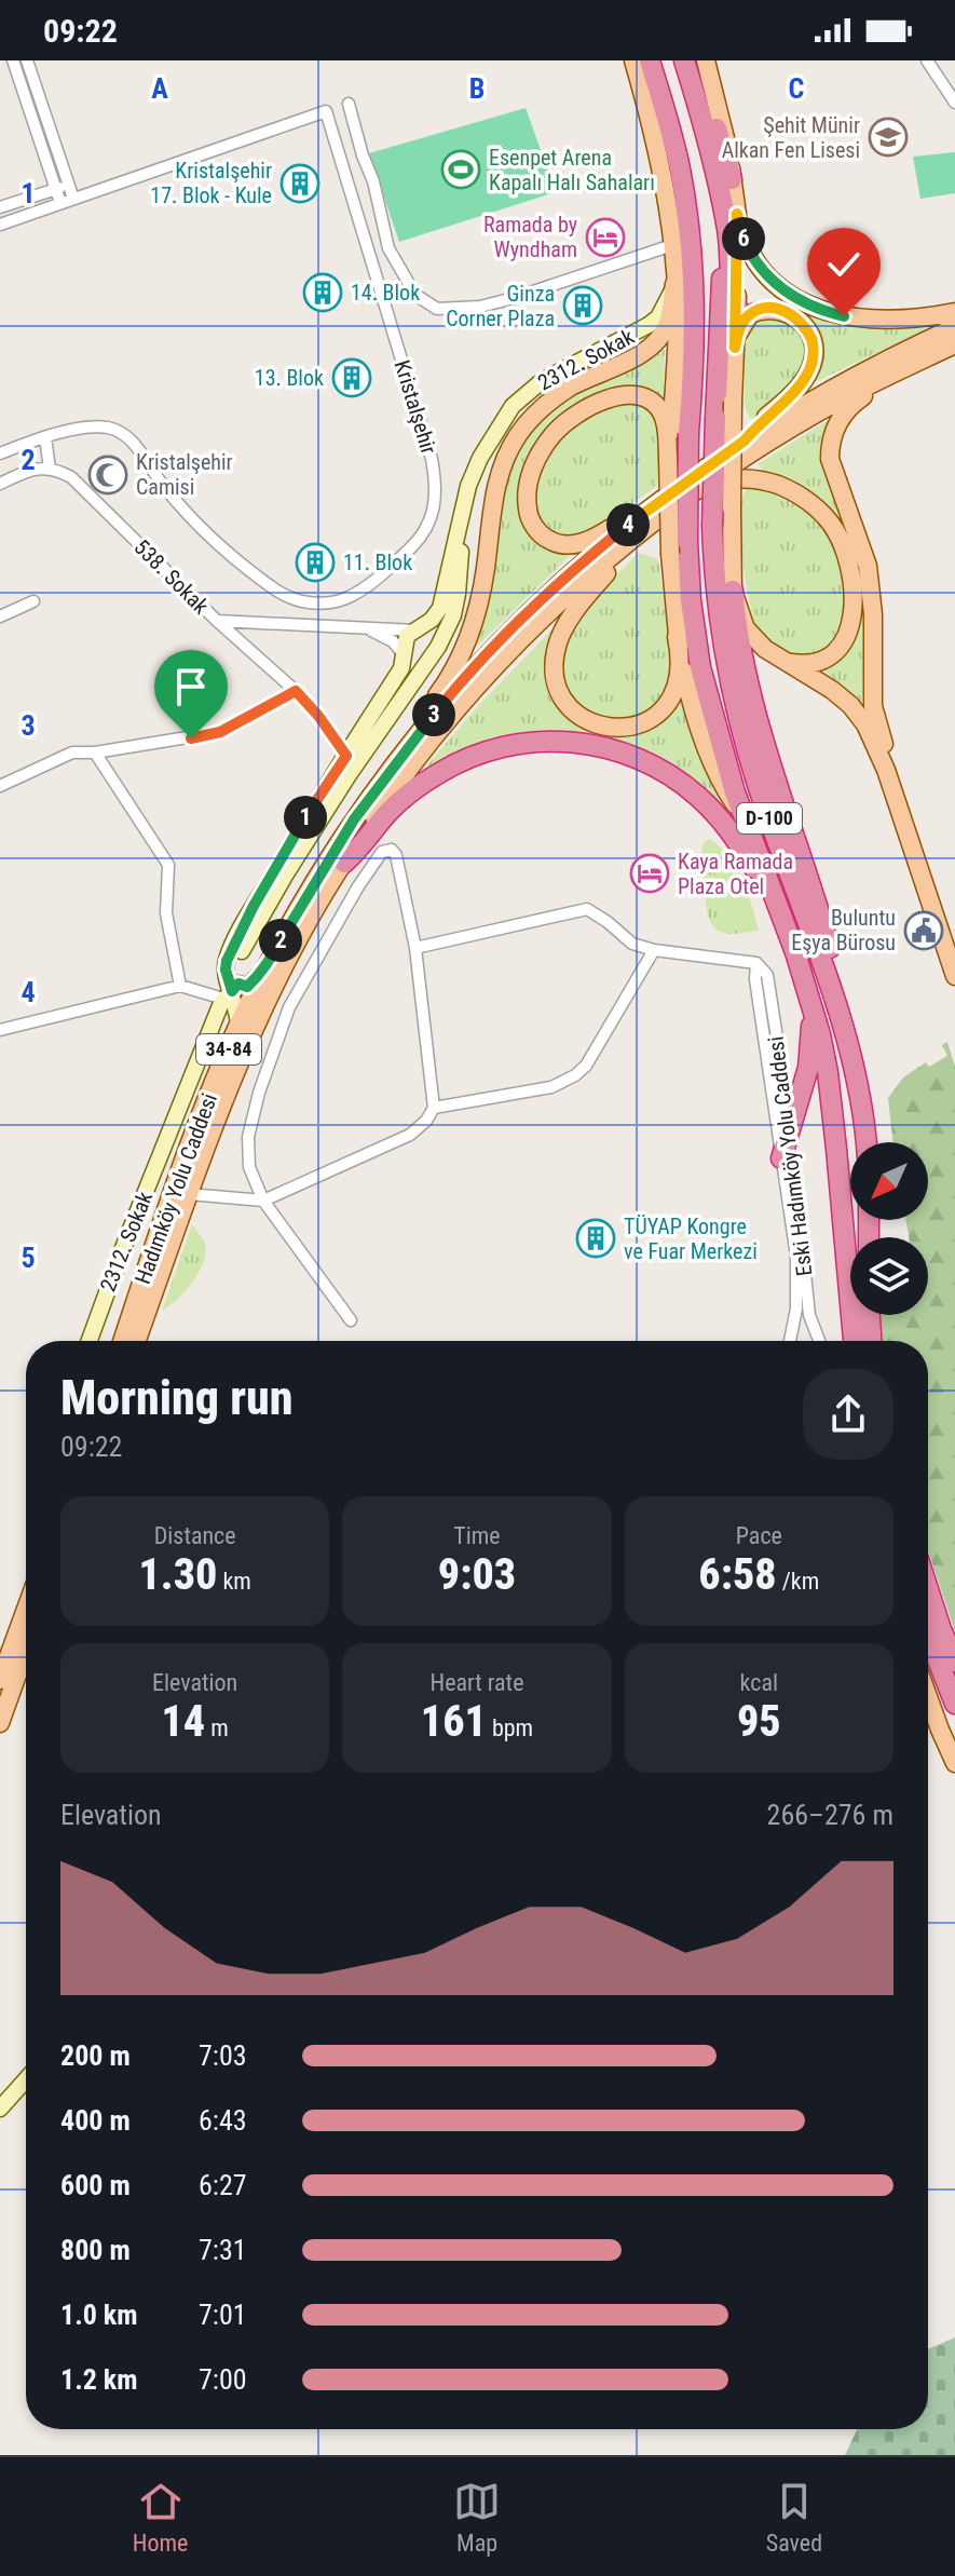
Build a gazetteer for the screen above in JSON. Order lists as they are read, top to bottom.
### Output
{
  "streets": {
    "highway": ["D-100"],
    "main road": ["34-84", "Hadımköy Yolu Caddesi"],
    "street": [
      "2312. Sokak",
      "Kristalşehir",
      "538. Sokak",
      "Eski Hadımköy Yolu Caddesi"
    ]
  },
  "crossings": [
    ["2312. Sokak", "538. Sokak"],
    ["2312. Sokak", "Hadımköy Yolu Caddesi"],
    ["34-84", "Hadımköy Yolu Caddesi"]
  ],
  "places": {
    "school or university": ["Şehit Münir Alkan Fen Lisesi"],
    "sports": ["Esenpet Arena Kapalı Halı Sahaları"],
    "building": [
      "Kristalşehir 17. Blok - Kule",
      "14. Blok",
      "Ginza Corner Plaza",
      "13. Blok",
      "11. Blok",
      "TÜYAP Kongre ve Fuar Merkezi"
    ],
    "hotel": ["Ramada by Wyndham", "Kaya Ramada Plaza Otel"],
    "mosque": ["Kristalşehir Camisi"],
    "public building": ["Buluntu Eşya Bürosu"]
  },
  "north": "bottom left",
  "page": {
    "status": "09:22",
    "pins": [
      "6",
      "4",
      "3",
      "1",
      "2"
    ],
    "heading": ["Morning run", "09:22"],
    "stats": [
      ["Distance", "1.30 km"],
      ["Time", "9:03"],
      ["Pace", "6:58 /km"],
      ["Elevation", "14 m"],
      ["Heart rate", "161 bpm"],
      ["kcal", "95"]
    ],
    "chart": ["Elevation", "266–276 m"],
    "list": [
      {
        "name": "200 m",
        "note": "7:03"
      },
      {
        "name": "400 m",
        "note": "6:43"
      },
      {
        "name": "600 m",
        "note": "6:27"
      },
      {
        "name": "800 m",
        "note": "7:31"
      },
      {
        "name": "1.0 km",
        "note": "7:01"
      },
      {
        "name": "1.2 km",
        "note": "7:00"
      }
    ],
    "tabs": ["Home", "Map", "Saved"]
  },
  "grid": {
    "columns": ["A", "B", "C"],
    "rows": [
      "1",
      "2",
      "3",
      "4",
      "5"
    ]
  }
}
